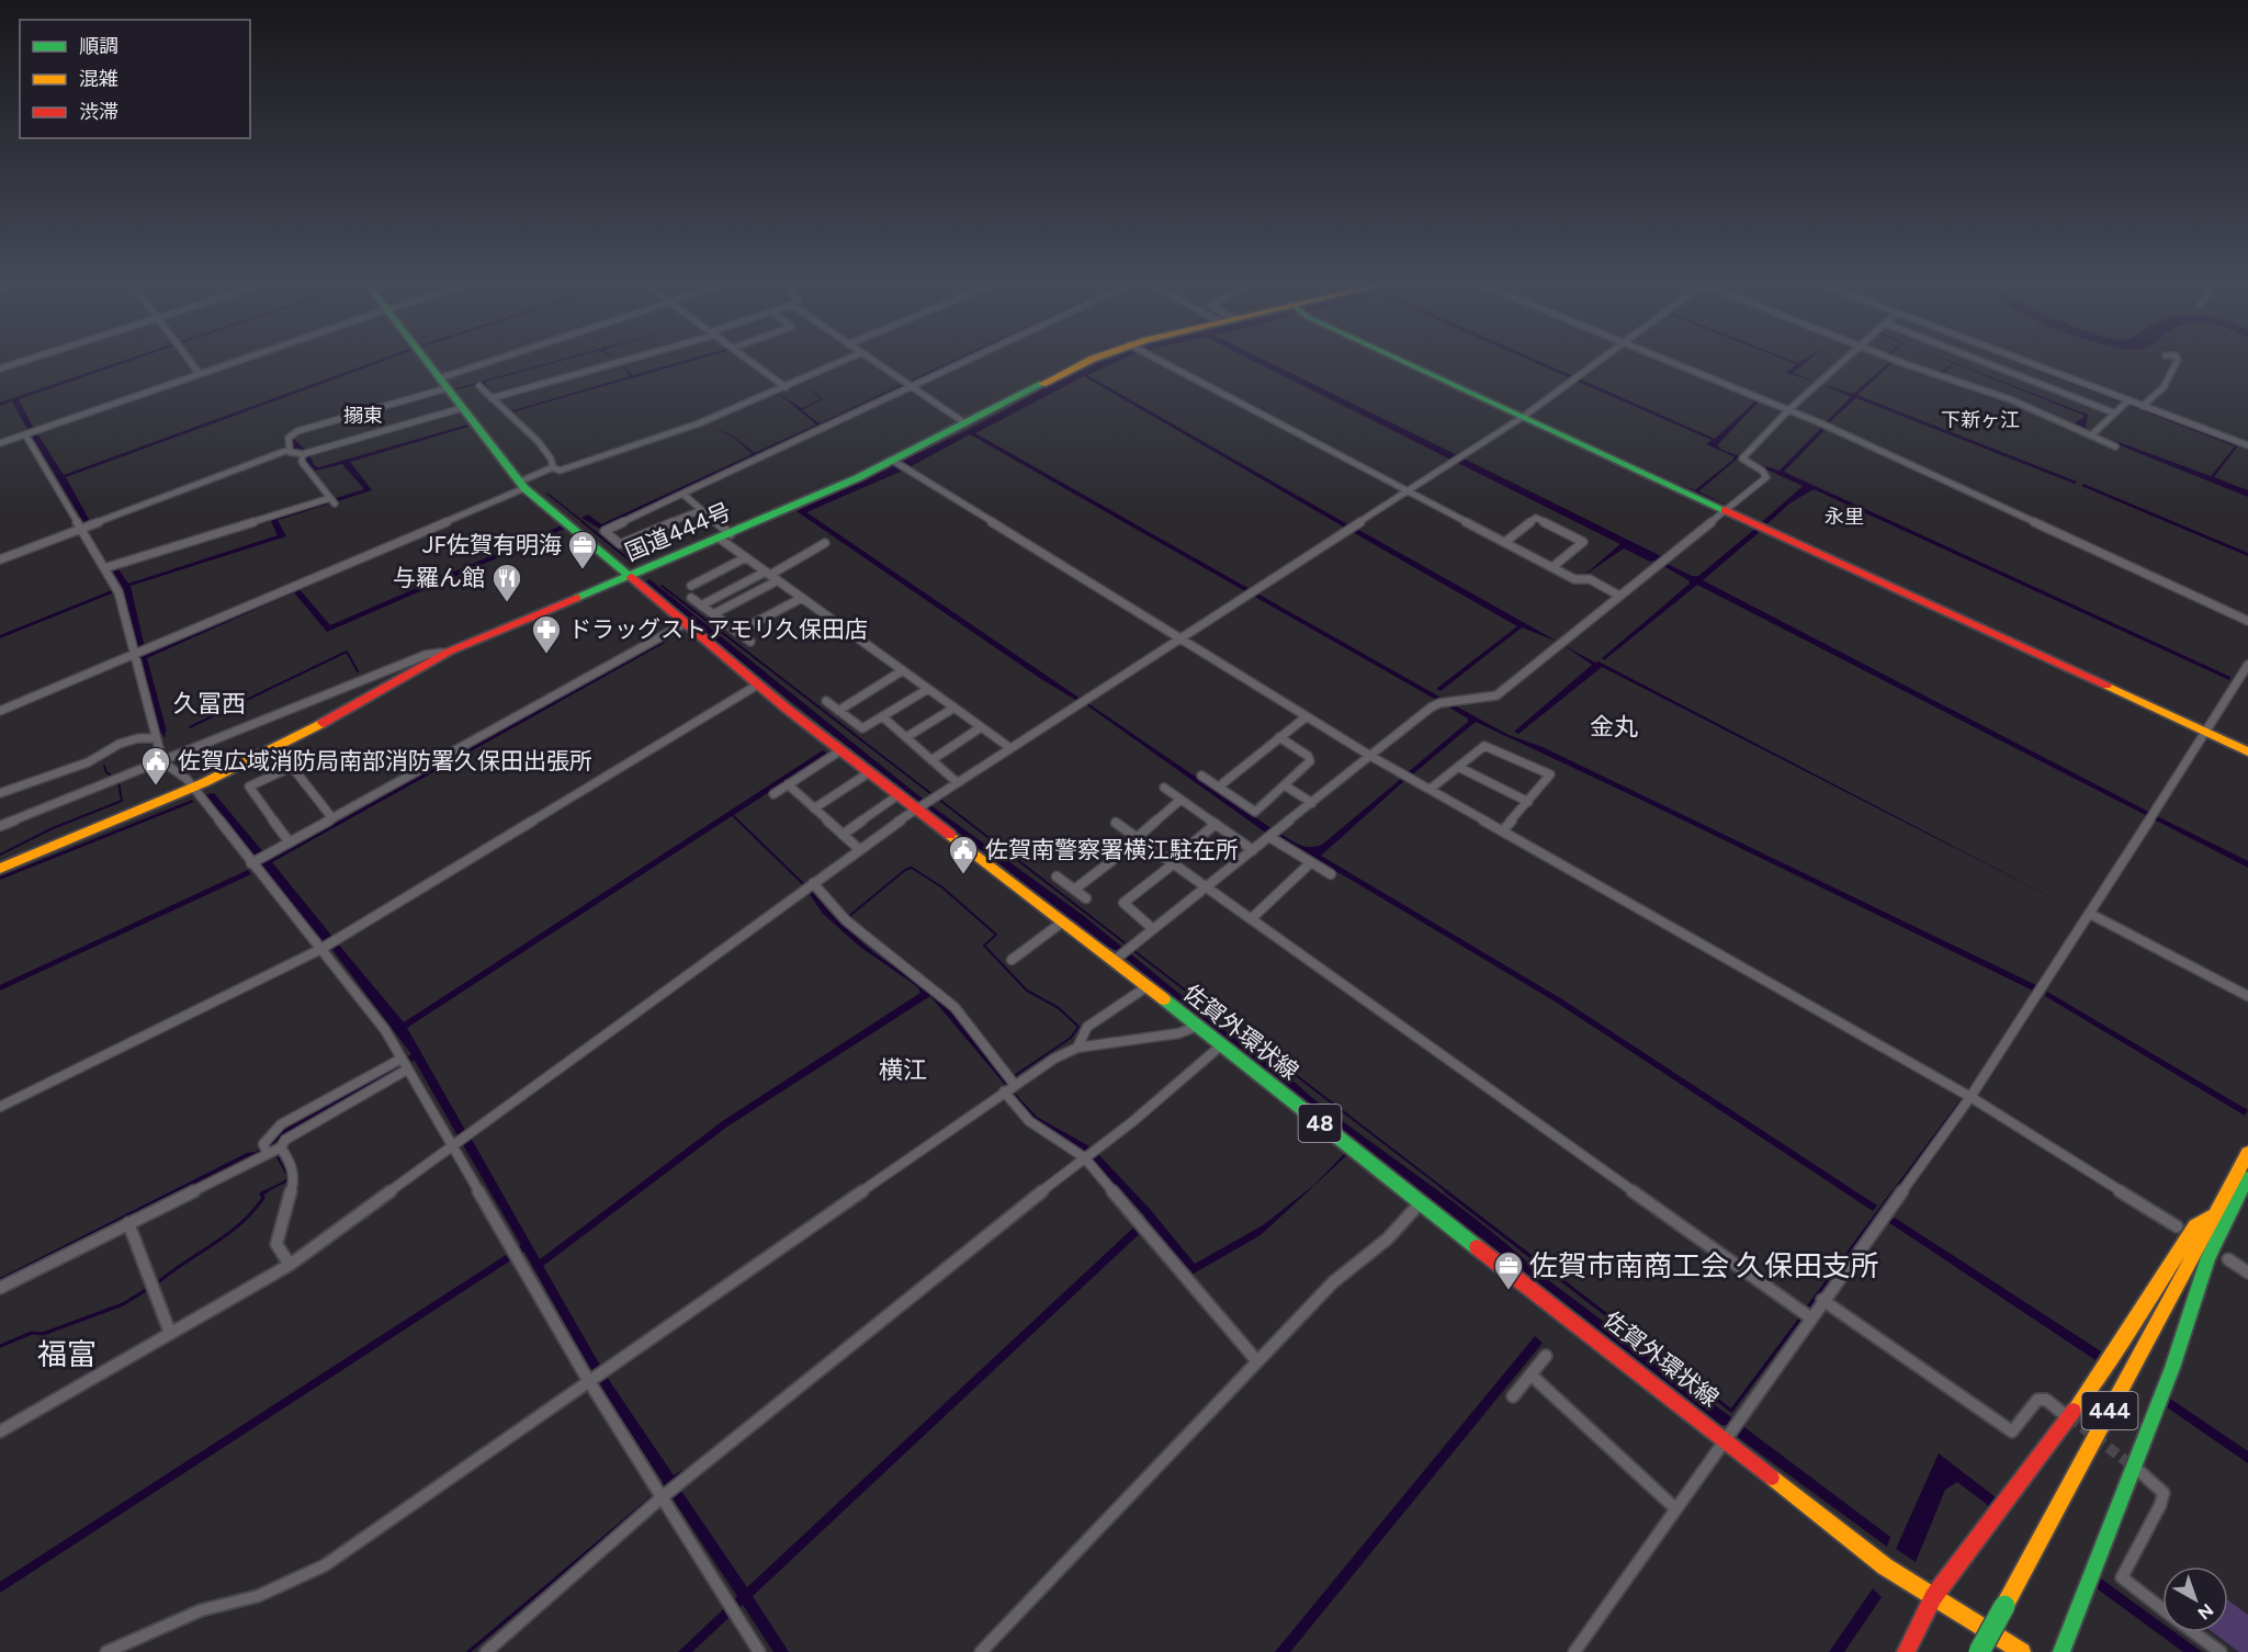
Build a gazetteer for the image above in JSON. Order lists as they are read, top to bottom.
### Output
{
  "streets": {
    "main road": [
      "国道444号",
      "佐賀外環状線",
      "48",
      "444"
    ]
  },
  "crossings": [
    ["国道444号", "佐賀外環状線"]
  ],
  "districts": [
    "搦東",
    "下新ヶ江",
    "永里",
    "久冨西",
    "金丸",
    "横江",
    "福富"
  ],
  "places": {
    "office": ["JF佐賀有明海", "佐賀市南商工会 久保田支所"],
    "restaurant": ["与羅ん館"],
    "pharmacy": ["ドラッグストアモリ久保田店"],
    "public building": ["佐賀広域消防局南部消防署久保田出張所", "佐賀南警察署横江駐在所"]
  },
  "legend": ["順調", "混雑", "渋滞"],
  "north": "bottom right"
}
